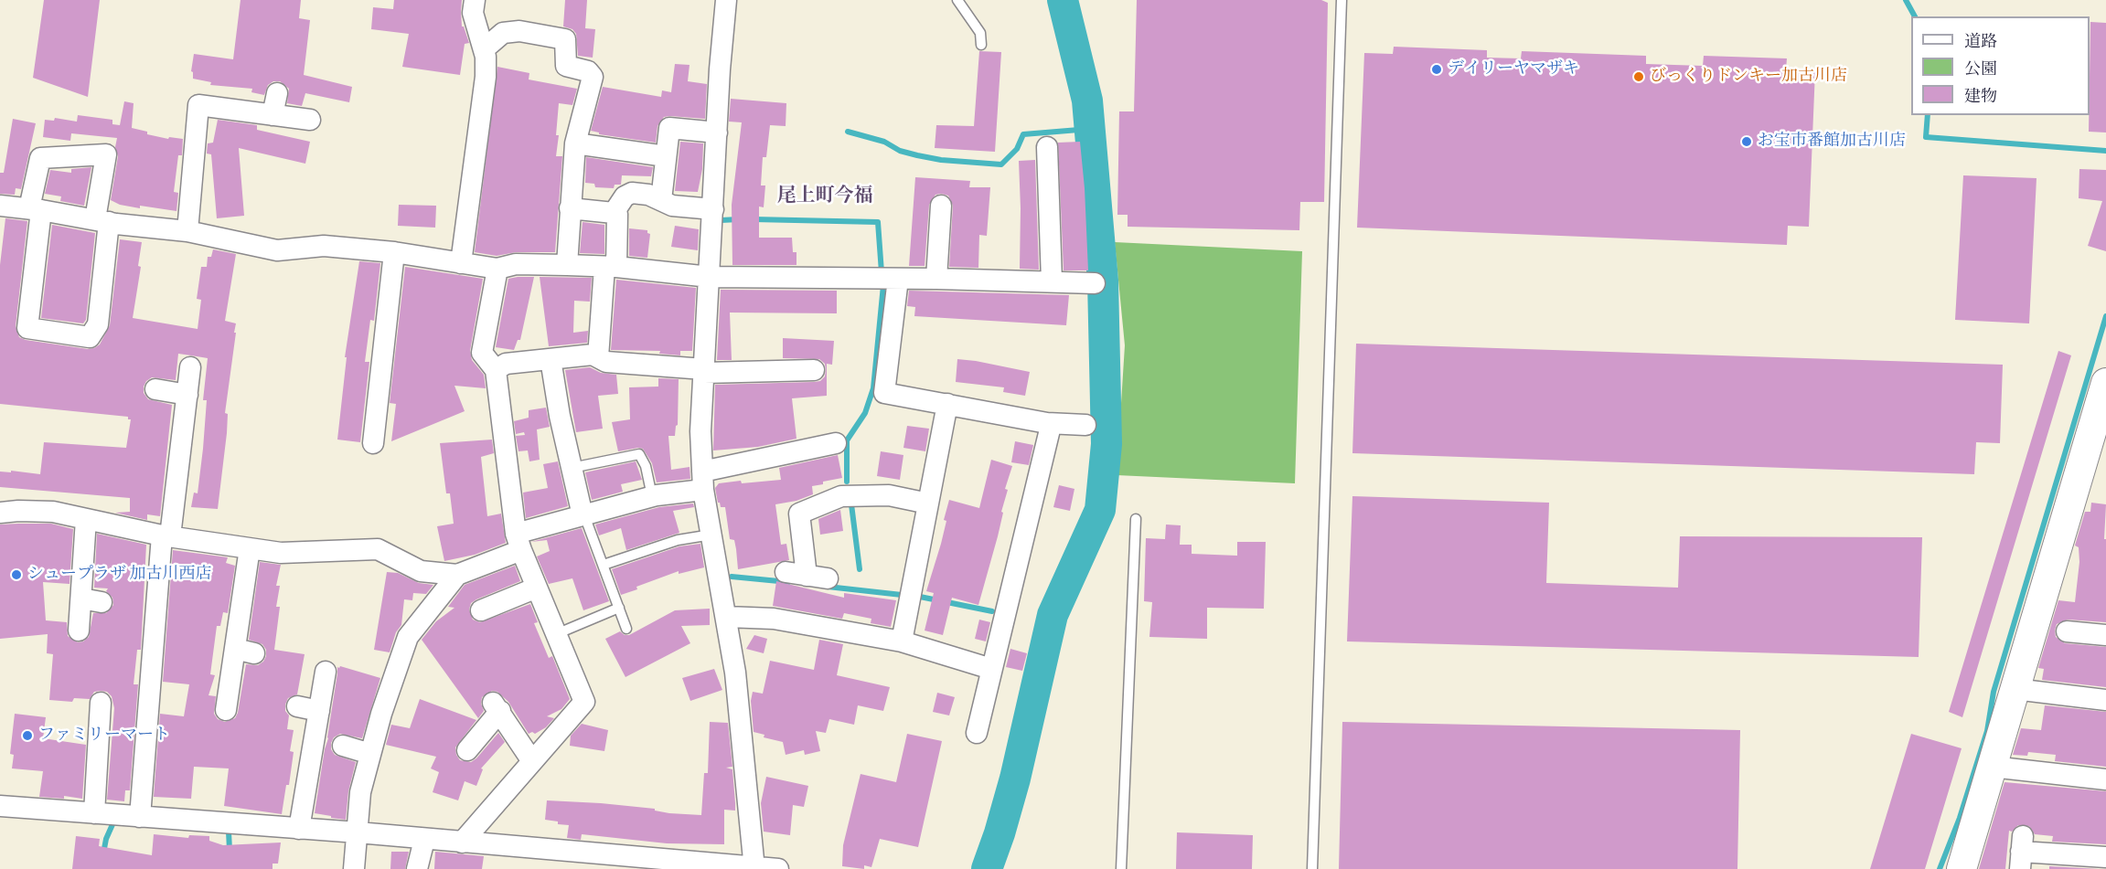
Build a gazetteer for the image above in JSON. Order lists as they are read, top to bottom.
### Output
{
  "districts": ["尾上町今福"],
  "places": [
    "デイリーヤマザキ",
    "びっくりドンキー加古川店",
    "お宝市番館加古川店",
    "シュープラザ 加古川西店",
    "ファミリーマート"
  ],
  "legend": ["道路", "公園", "建物"]
}
